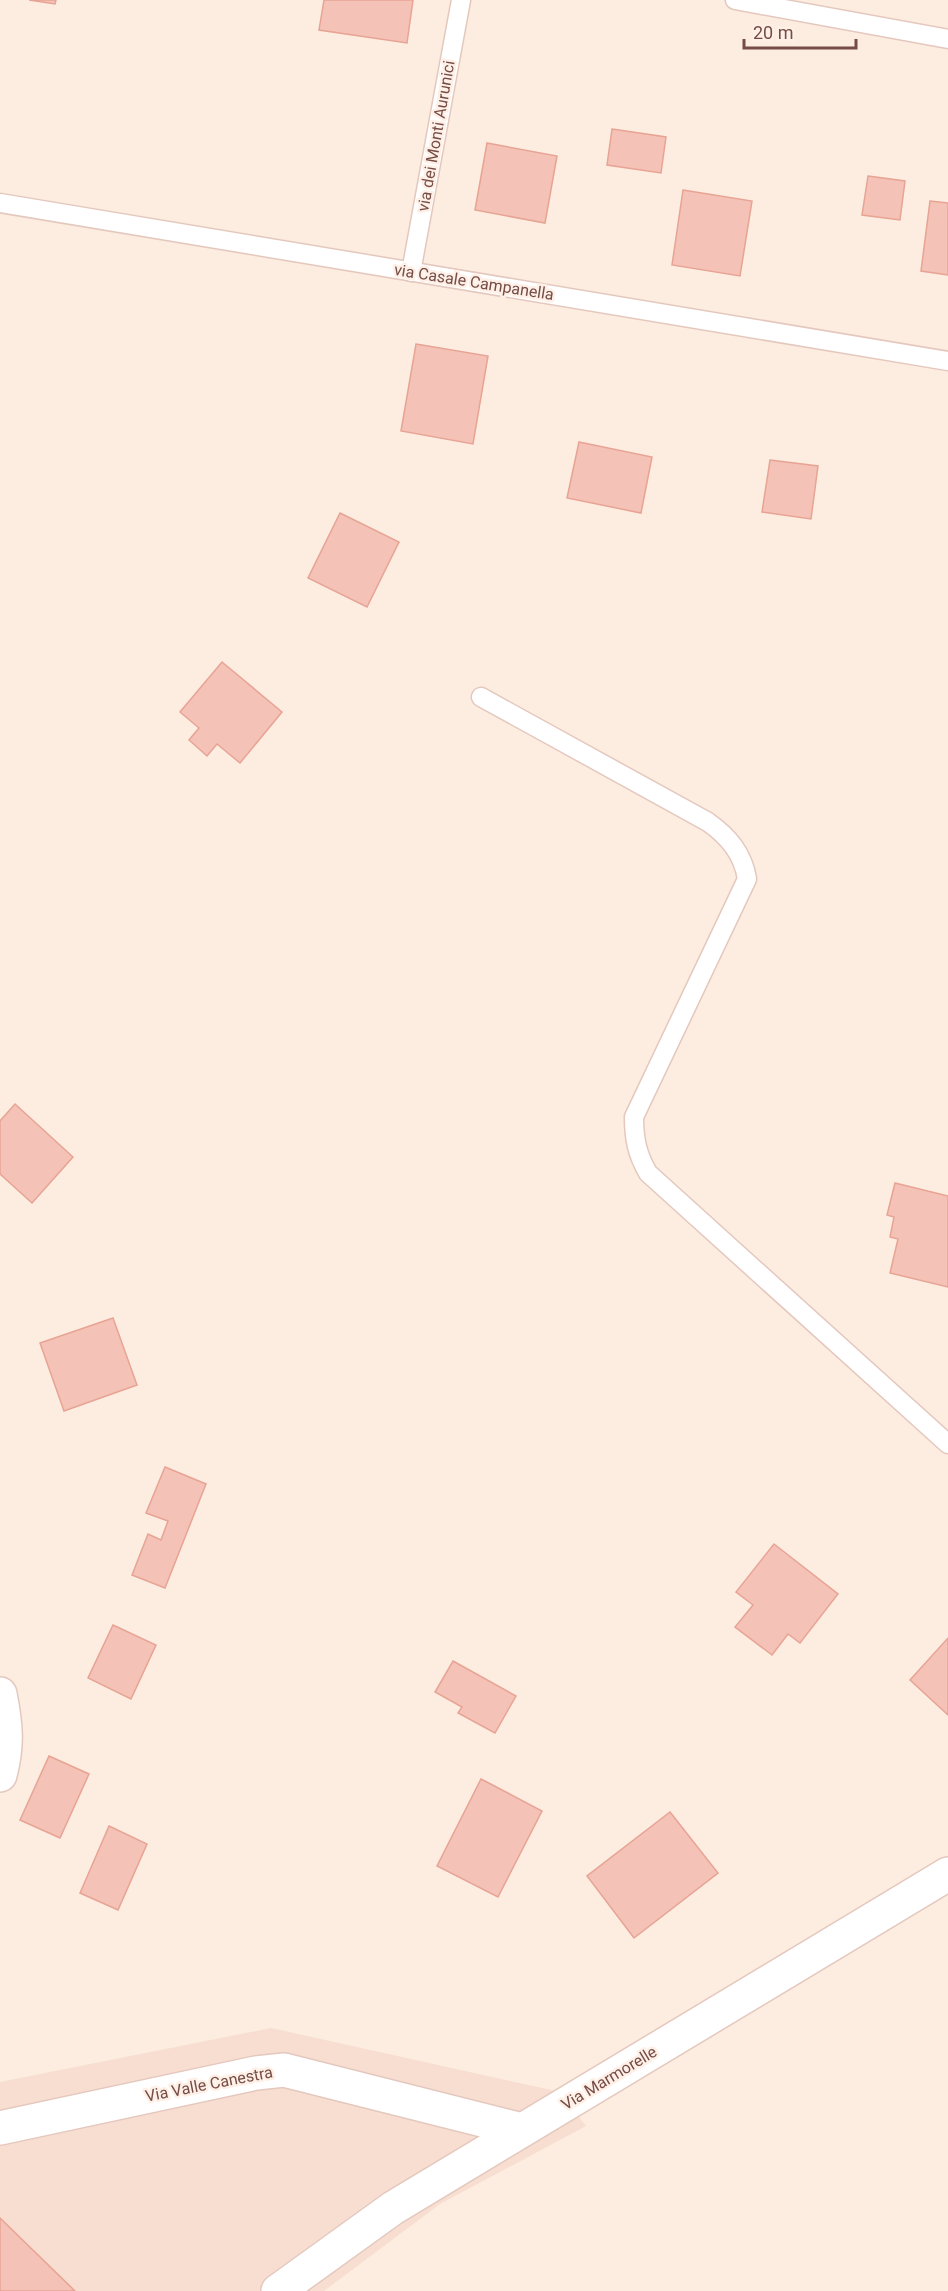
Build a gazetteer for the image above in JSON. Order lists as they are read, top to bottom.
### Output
{
  "streets": {
    "street": ["Via Marmorelle", "Via Valle Canestra"],
    "lane": ["via dei Monti Aurunici", "via Casale Campanella"]
  },
  "crossings": [
    ["via dei Monti Aurunici", "via Casale Campanella"],
    ["Via Marmorelle", "Via Valle Canestra"]
  ],
  "scale_bar": "20 m"
}
